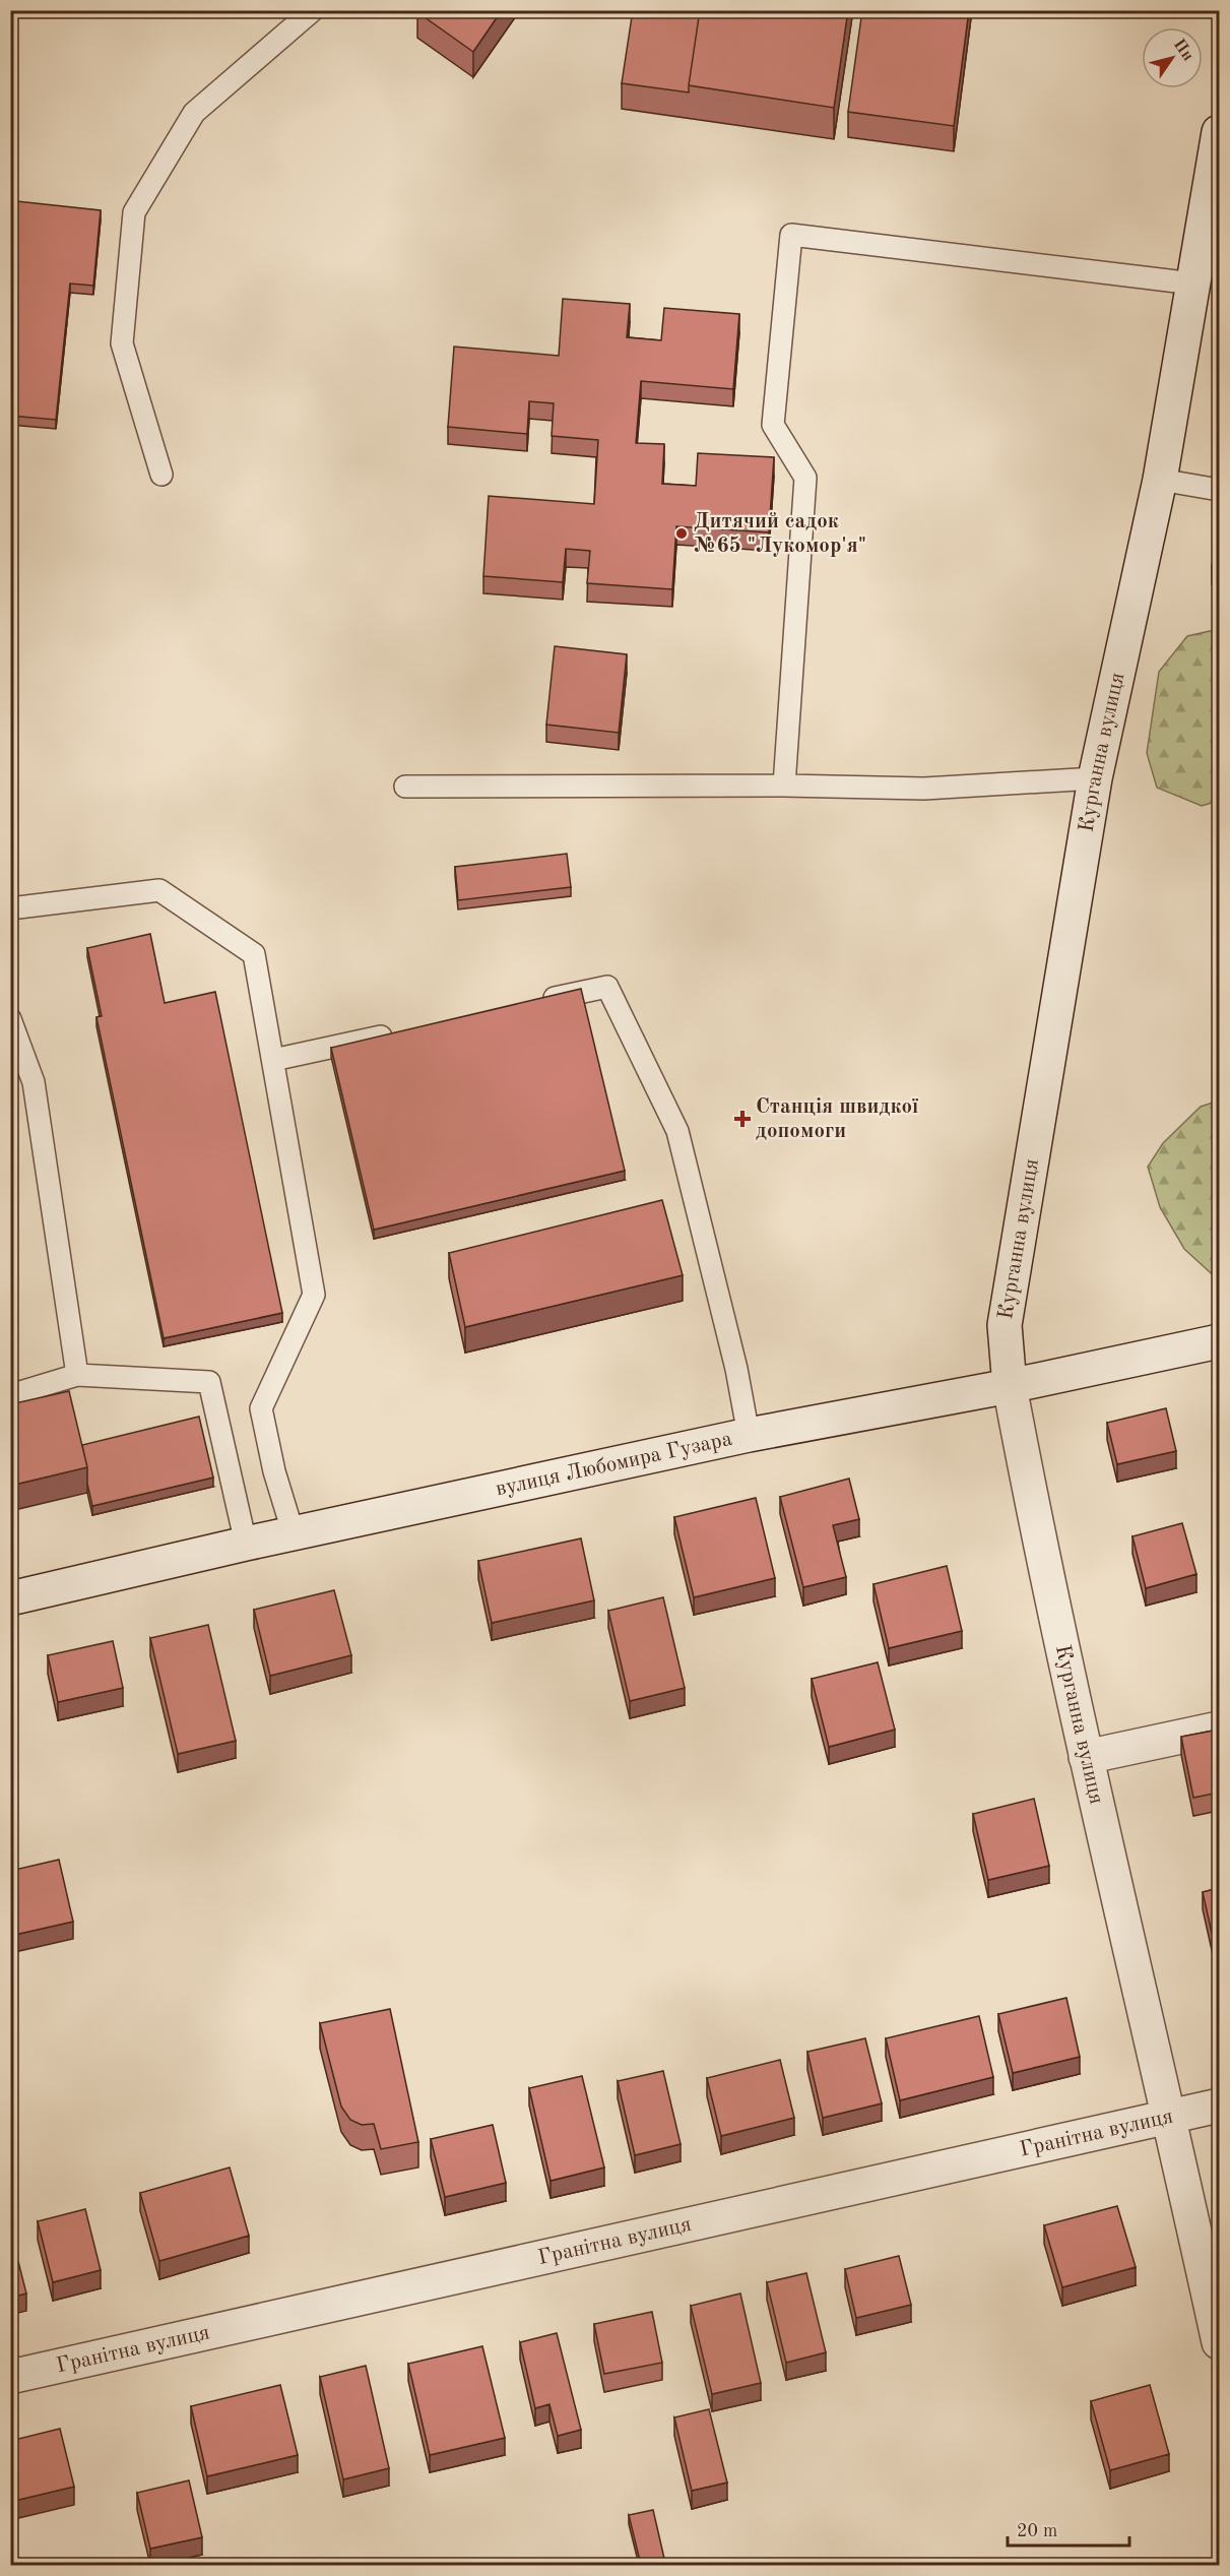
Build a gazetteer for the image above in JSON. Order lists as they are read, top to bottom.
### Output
{
  "streets": {
    "street": ["Курганна вулиця", "вулиця Любомира Гузара", "Гранітна вулиця"]
  },
  "crossings": [
    ["Курганна вулиця", "вулиця Любомира Гузара"],
    ["Курганна вулиця", "Гранітна вулиця"]
  ],
  "places": {
    "other": ["Дитячий садок №65 \"Лукомор'я\""],
    "health": ["Станція швидкої допомоги"]
  },
  "scale_bar": "20 m",
  "north": "top right"
}
